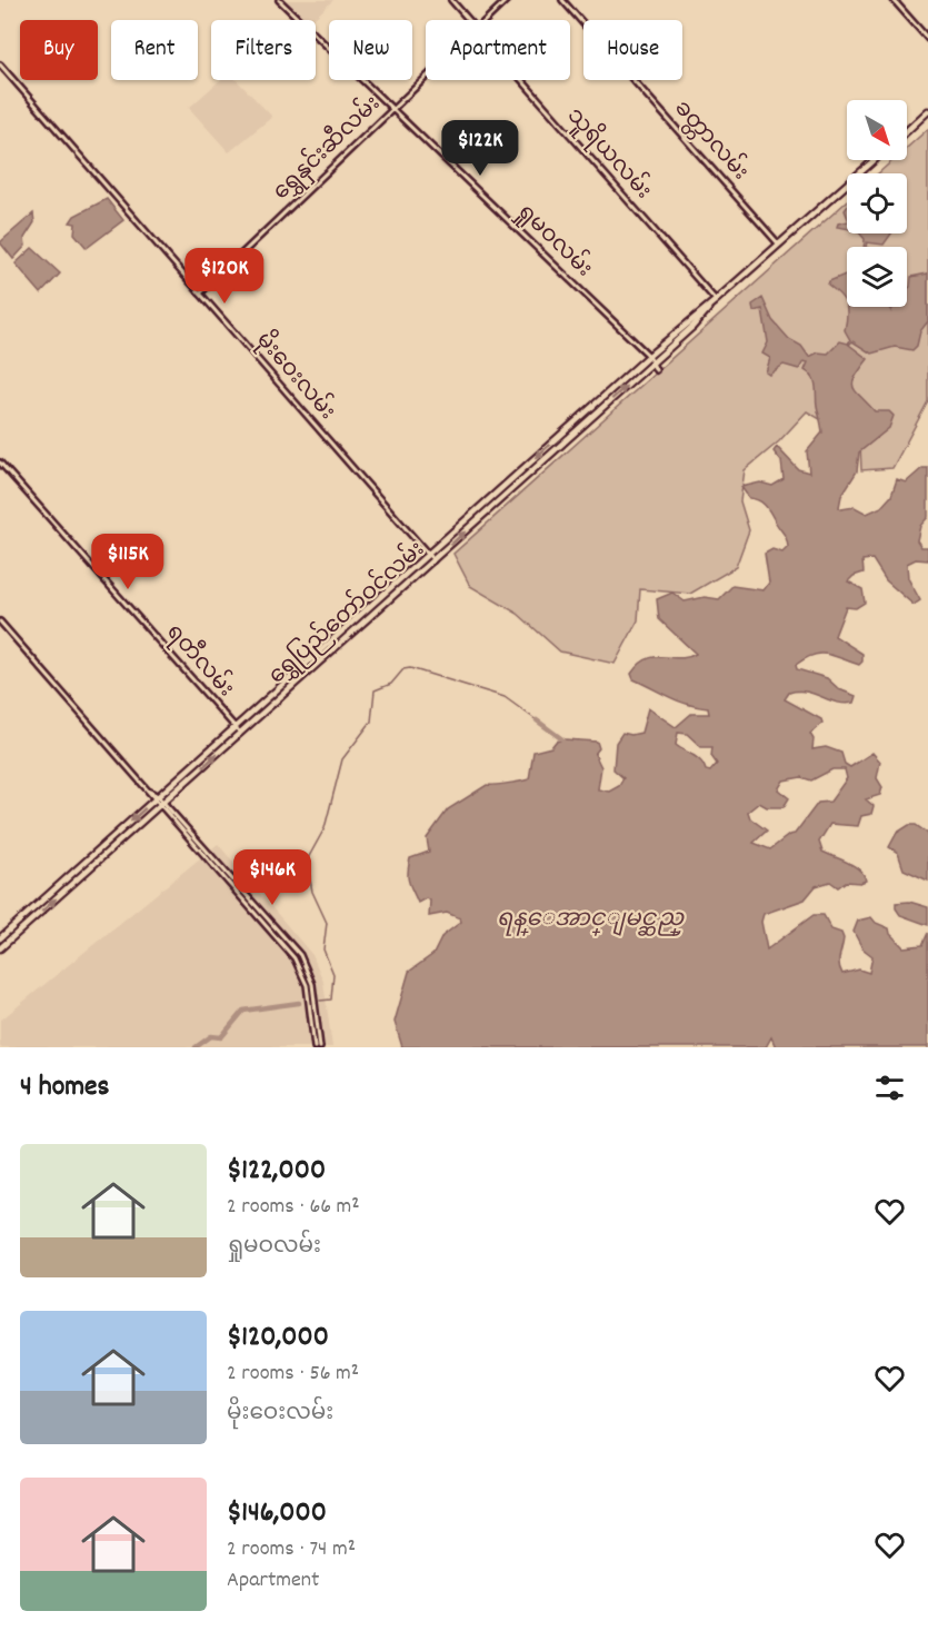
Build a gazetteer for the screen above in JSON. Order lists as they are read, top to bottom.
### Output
{
  "streets": {
    "main road": ["ရွှေပြည်တော်ဝင်လမ်း"],
    "street": [
      "ခတ္တာလမ်း",
      "ရွှေနှင်းဆီလမ်း",
      "သူရိယလမ်း",
      "ရှုမဝလမ်း",
      "မိုးဝေးလမ်း",
      "ရတီလမ်း"
    ]
  },
  "crossings": [
    ["ခတ္တာလမ်း", "ရွှေပြည်တော်ဝင်လမ်း"],
    ["ရွှေနှင်းဆီလမ်း", "ရှုမဝလမ်း"],
    ["ရွှေနှင်းဆီလမ်း", "မိုးဝေးလမ်း"],
    ["သူရိယလမ်း", "ရွှေပြည်တော်ဝင်လမ်း"],
    ["ရှုမဝလမ်း", "ရွှေပြည်တော်ဝင်လမ်း"],
    ["မိုးဝေးလမ်း", "ရွှေပြည်တော်ဝင်လမ်း"],
    ["ရွှေပြည်တော်ဝင်လမ်း", "ရတီလမ်း"]
  ],
  "water": ["ရန္ေအာင္ျမင္ဆည္"],
  "north": "bottom right",
  "page": {
    "chip": [
      "Buy",
      "Rent",
      "Filters",
      "New",
      "Apartment",
      "House"
    ],
    "price": [
      "$122K",
      "$120K",
      "$115K",
      "$146K"
    ],
    "heading": "4 homes",
    "list": [
      {
        "name": "$122,000",
        "note": "2 rooms · 66 m² · ရှုမဝလမ်း"
      },
      {
        "name": "$120,000",
        "note": "2 rooms · 56 m² · မိုးဝေးလမ်း"
      },
      {
        "name": "$146,000",
        "note": "2 rooms · 74 m² · Apartment"
      }
    ]
  }
}
